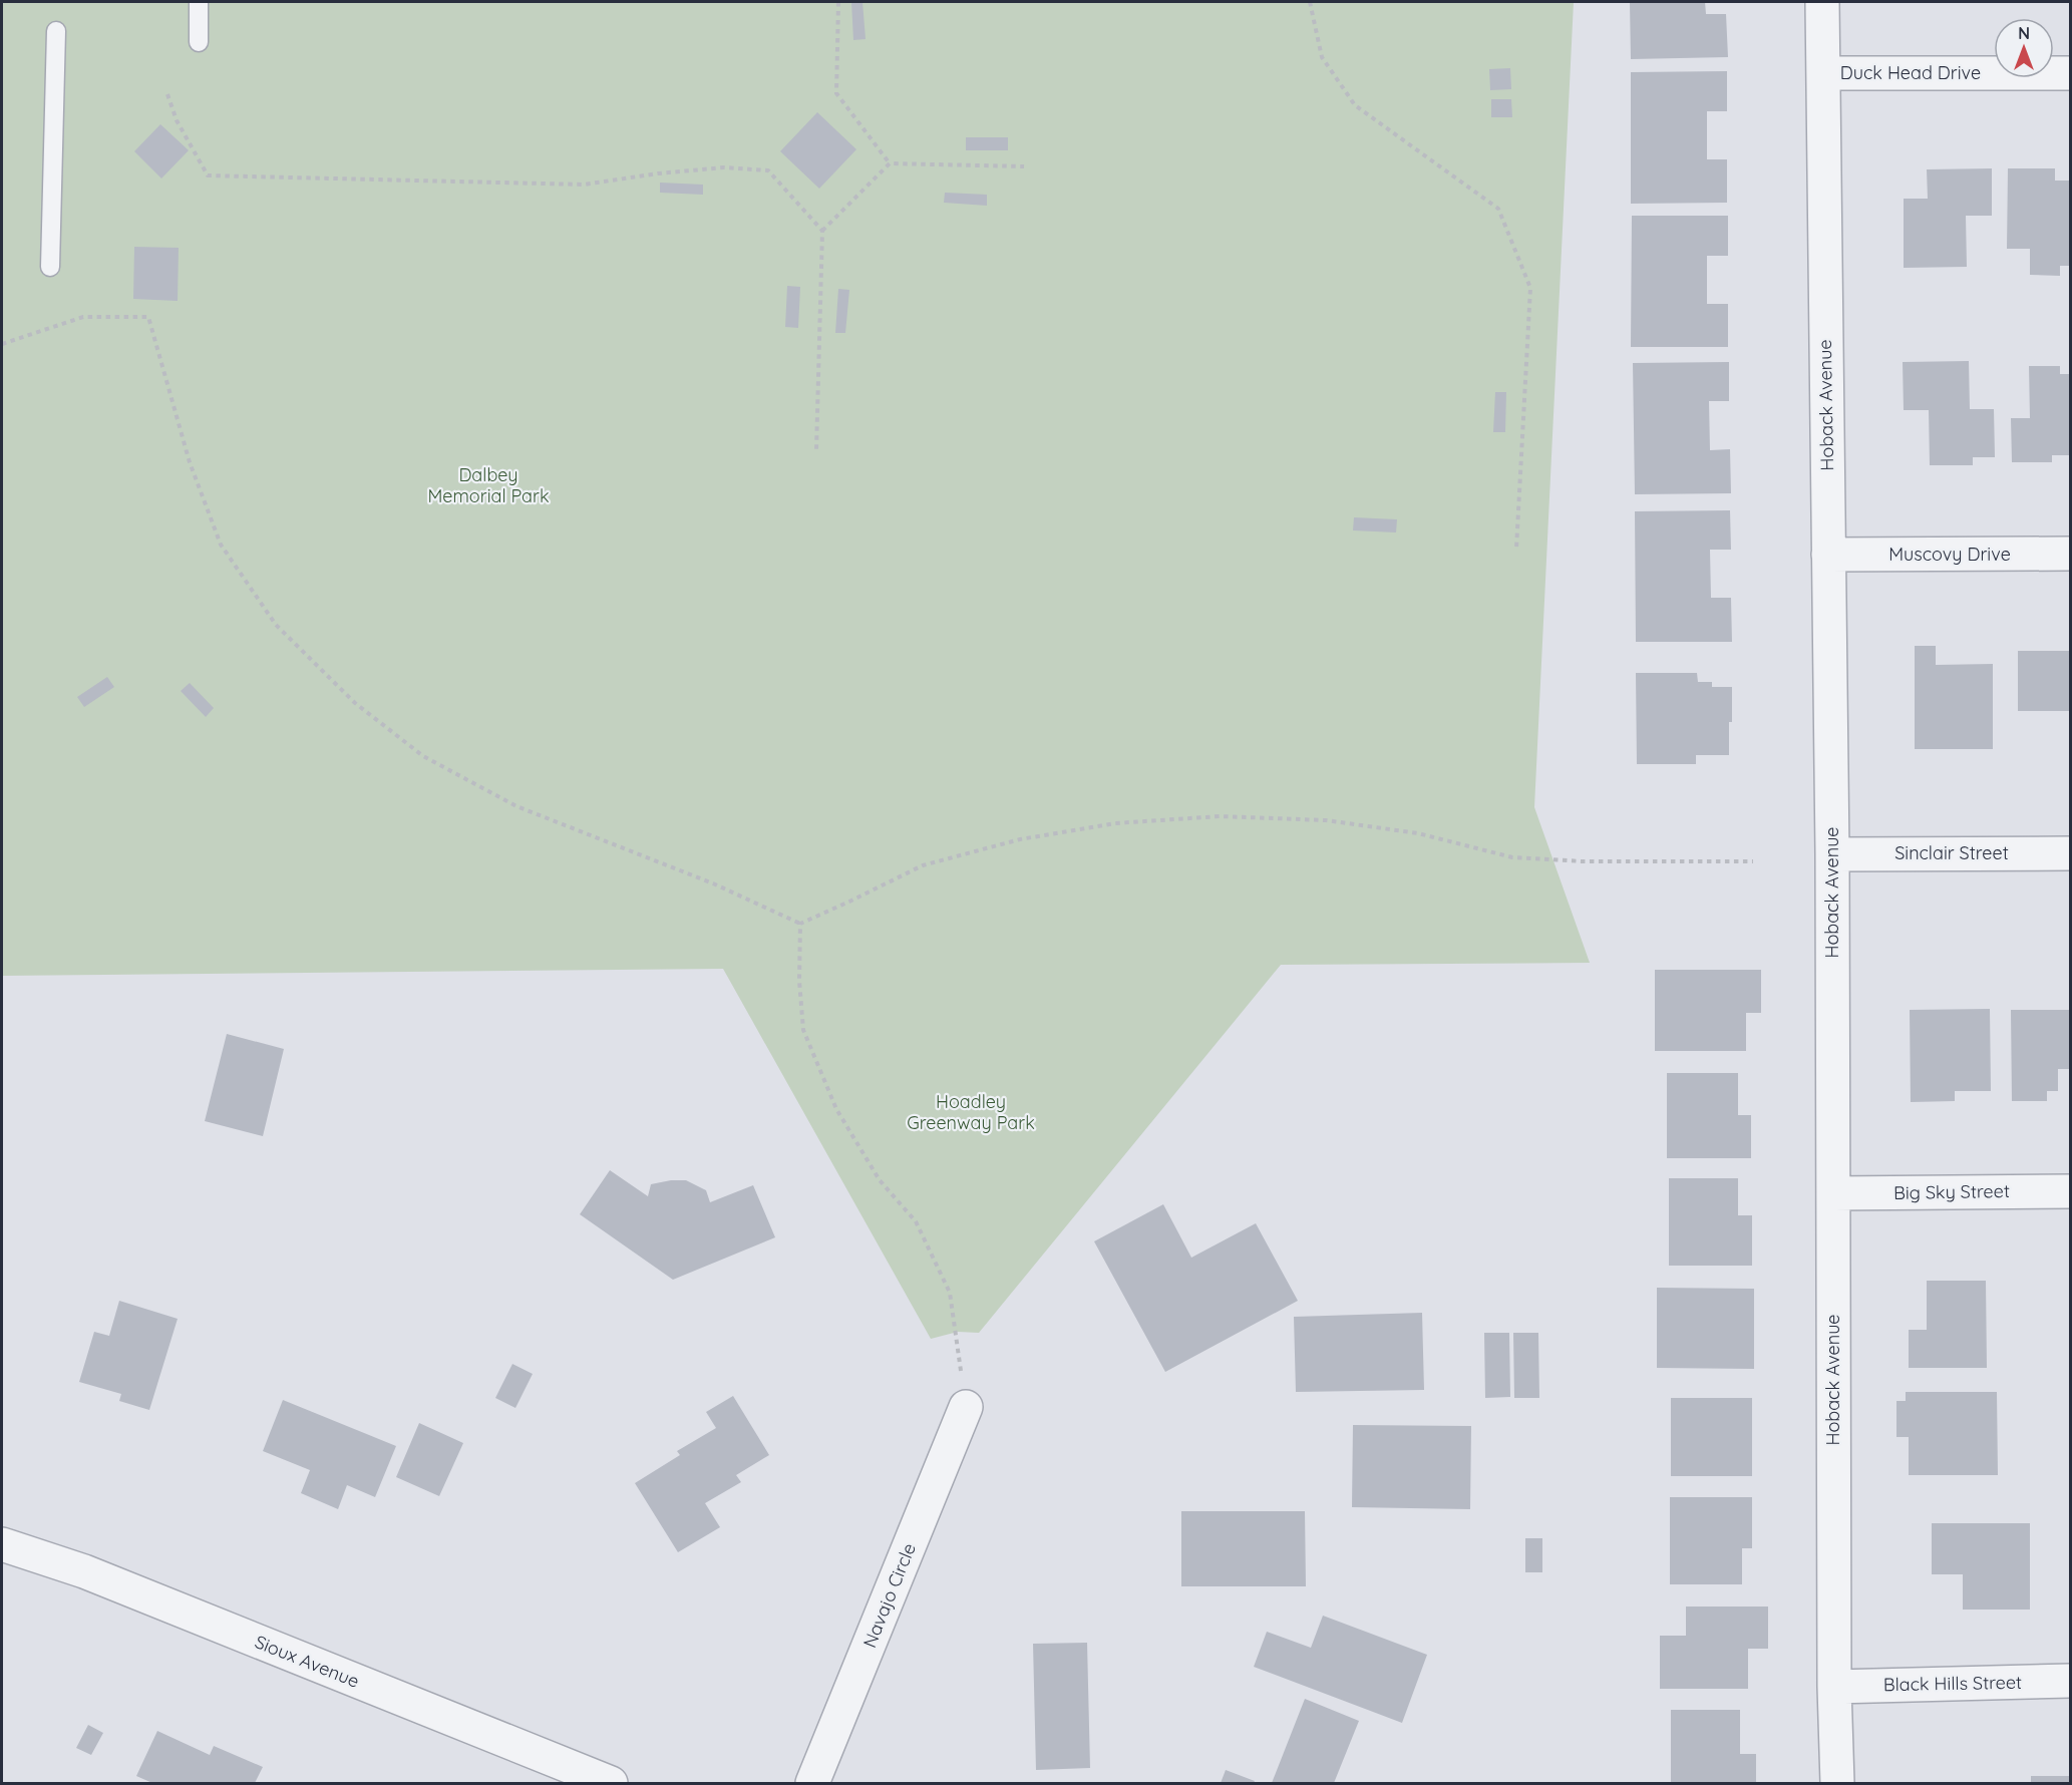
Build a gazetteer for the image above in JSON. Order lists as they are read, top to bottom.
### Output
{
  "streets": {
    "street": [
      "Duck Head Drive",
      "Hoback Avenue",
      "Muscovy Drive",
      "Sinclair Street",
      "Big Sky Street",
      "Navajo Circle",
      "Sioux Avenue",
      "Black Hills Street"
    ]
  },
  "crossings": [
    ["Duck Head Drive", "Hoback Avenue"],
    ["Hoback Avenue", "Muscovy Drive"],
    ["Hoback Avenue", "Sinclair Street"],
    ["Hoback Avenue", "Big Sky Street"],
    ["Hoback Avenue", "Black Hills Street"]
  ],
  "parks": ["Dalbey Memorial Park", "Hoadley Greenway Park"],
  "north": "top"
}
